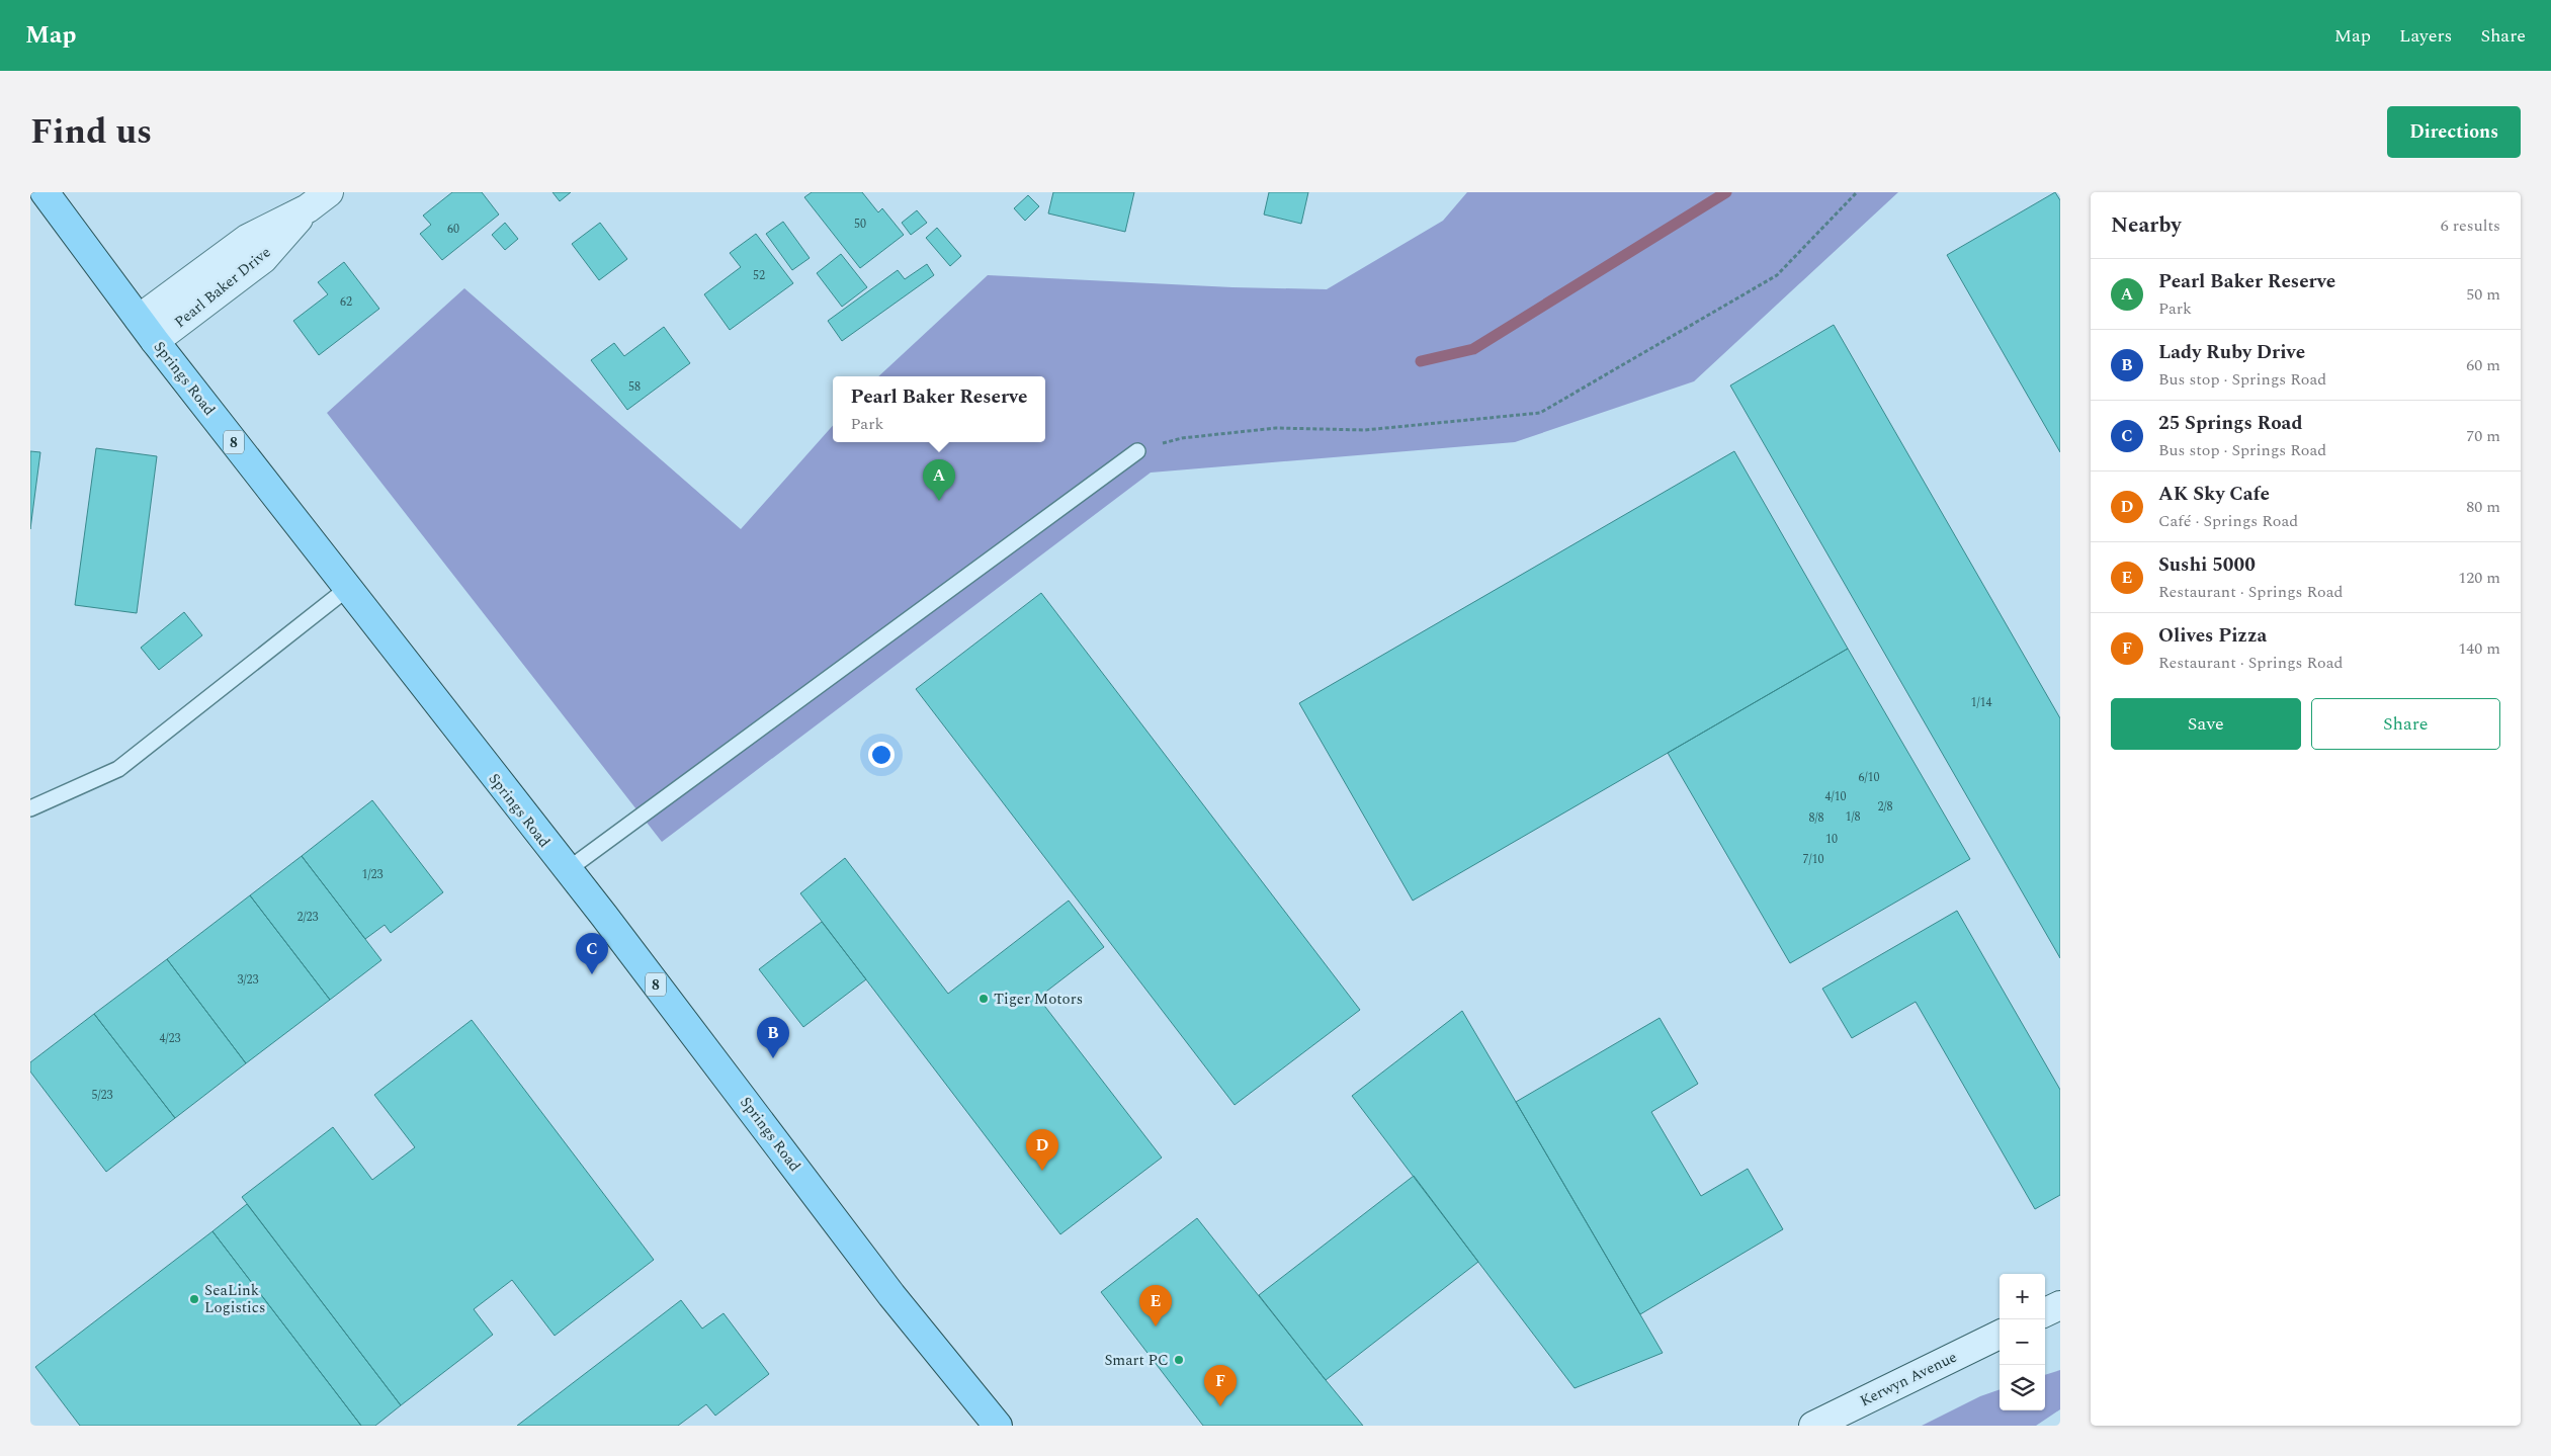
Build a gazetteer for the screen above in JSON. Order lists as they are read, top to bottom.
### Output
{
  "streets": {
    "main road": ["Springs Road", "8"],
    "street": ["Pearl Baker Drive", "Kerwyn Avenue"]
  },
  "crossings": [
    ["Pearl Baker Drive", "Springs Road"]
  ],
  "places": ["Tiger Motors", "SeaLink Logistics", "Smart PC"],
  "house_numbers": [
    "50",
    "60",
    "52",
    "62",
    "58",
    "1/14",
    "6/10",
    "4/10",
    "2/8",
    "1/8",
    "8/8",
    "10",
    "7/10",
    "1/23",
    "2/23",
    "3/23",
    "4/23",
    "5/23"
  ],
  "page": {
    "header": "Map",
    "nav": ["Map", "Layers", "Share"],
    "title": "Find us",
    "buttons": [
      "Directions",
      ["Save", "Share"]
    ],
    "heading": ["Nearby", "6 results"],
    "list": [
      {
        "mark": "A",
        "name": "Pearl Baker Reserve",
        "note": "Park",
        "value": "50 m"
      },
      {
        "mark": "B",
        "name": "Lady Ruby Drive",
        "note": "Bus stop · Springs Road",
        "value": "60 m"
      },
      {
        "mark": "C",
        "name": "25 Springs Road",
        "note": "Bus stop · Springs Road",
        "value": "70 m"
      },
      {
        "mark": "D",
        "name": "AK Sky Cafe",
        "note": "Café · Springs Road",
        "value": "80 m"
      },
      {
        "mark": "E",
        "name": "Sushi 5000",
        "note": "Restaurant · Springs Road",
        "value": "120 m"
      },
      {
        "mark": "F",
        "name": "Olives Pizza",
        "note": "Restaurant · Springs Road",
        "value": "140 m"
      }
    ],
    "popup": ["Pearl Baker Reserve", "Park"],
    "pins": [
      "A",
      "C",
      "B",
      "D",
      "E",
      "F"
    ],
    "map_buttons": ["+", "−"]
  }
}
